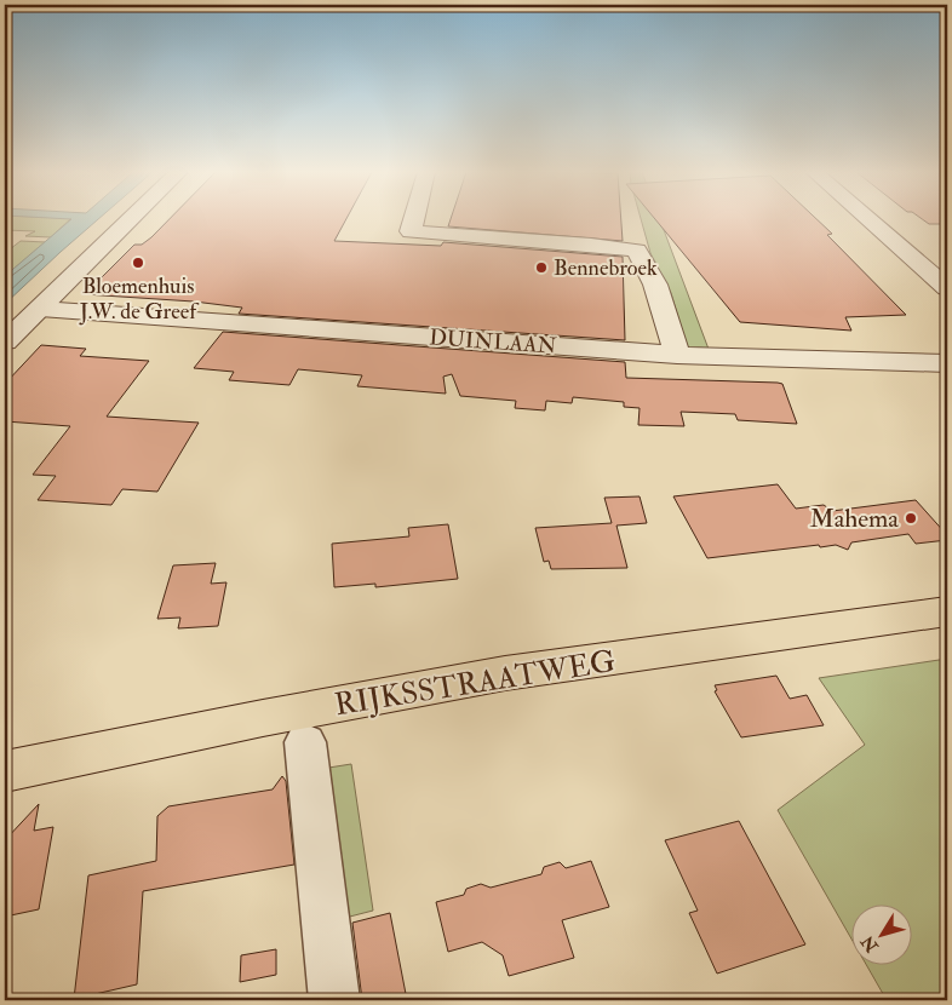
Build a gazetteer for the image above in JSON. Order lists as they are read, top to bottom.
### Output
{
  "streets": {
    "main road": ["RIJKSSTRAATWEG"],
    "street": ["DUINLAAN"]
  },
  "places": ["Bloemenhuis J.W. de Greef", "Bennebroek", "Mahema"],
  "north": "bottom left"
}
